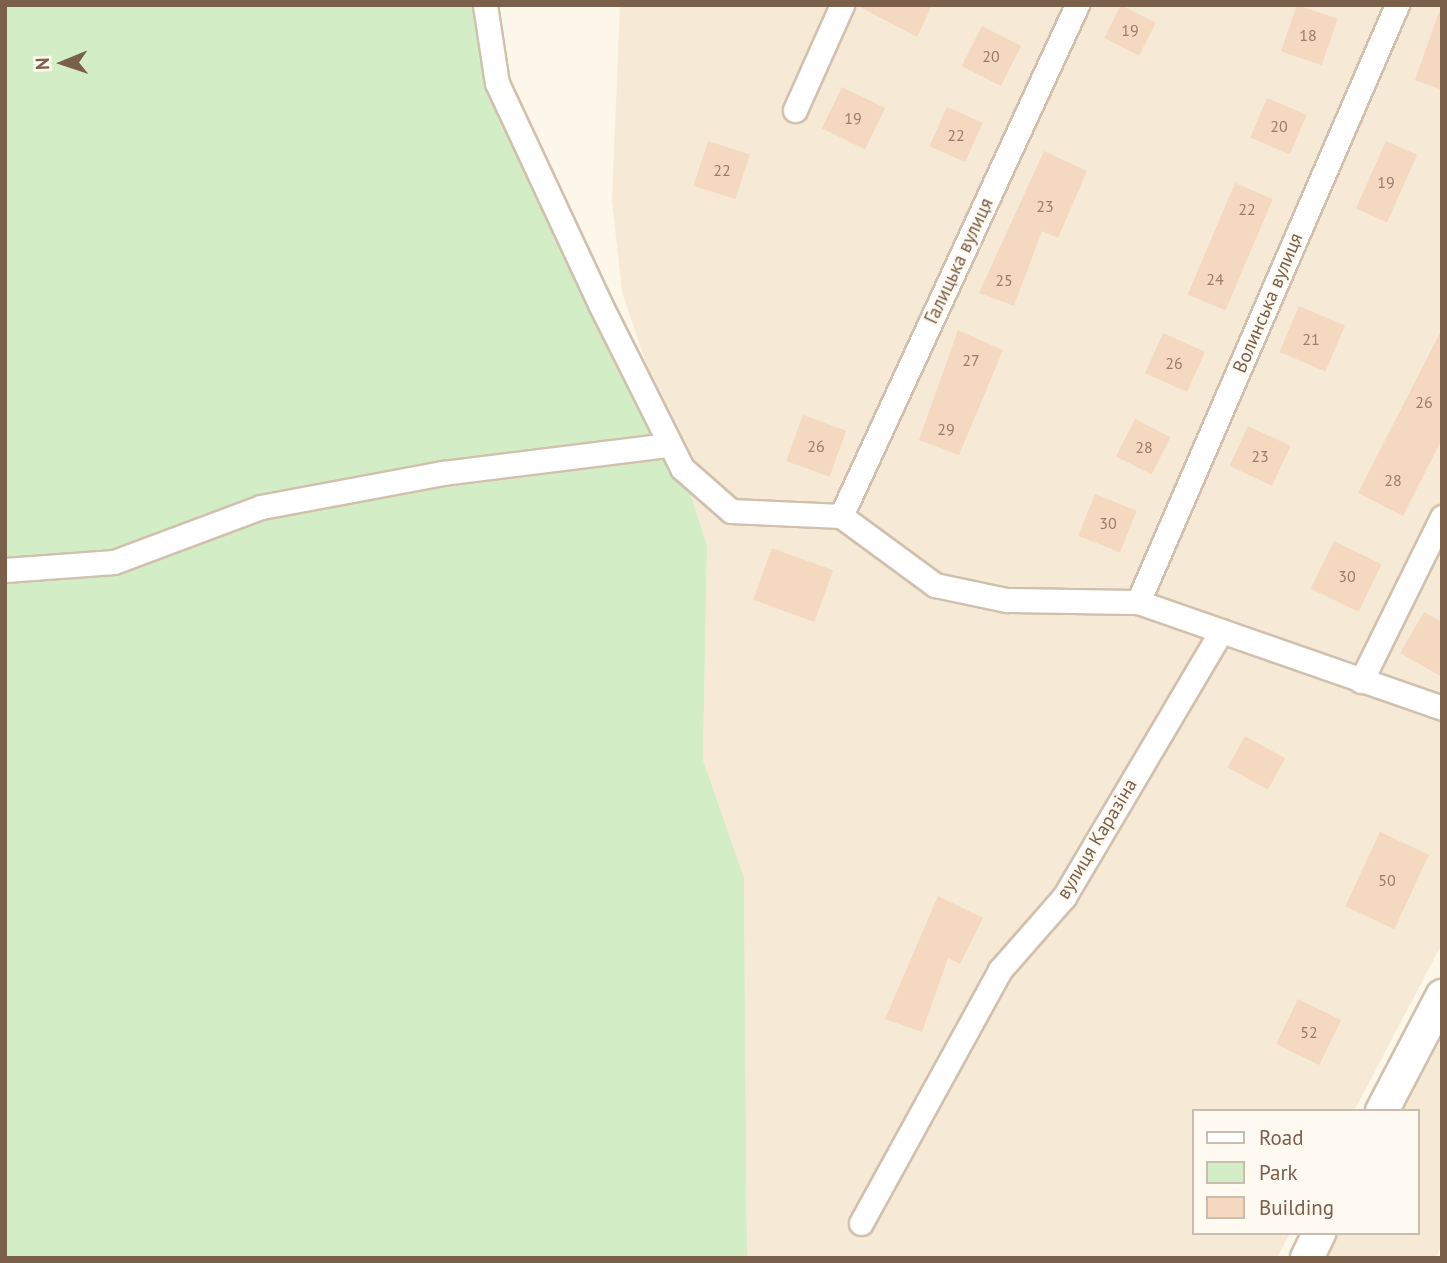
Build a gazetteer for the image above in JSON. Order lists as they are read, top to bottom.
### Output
{
  "streets": {
    "street": ["Галицька вулиця", "Волинська вулиця", "вулиця Каразіна"]
  },
  "house_numbers": [
    "19",
    "18",
    "20",
    "19",
    "20",
    "22",
    "22",
    "19",
    "23",
    "22",
    "24",
    "25",
    "21",
    "27",
    "26",
    "26",
    "29",
    "26",
    "28",
    "23",
    "28",
    "30",
    "30",
    "50",
    "52"
  ],
  "legend": ["Road", "Park", "Building"],
  "north": "left"
}
